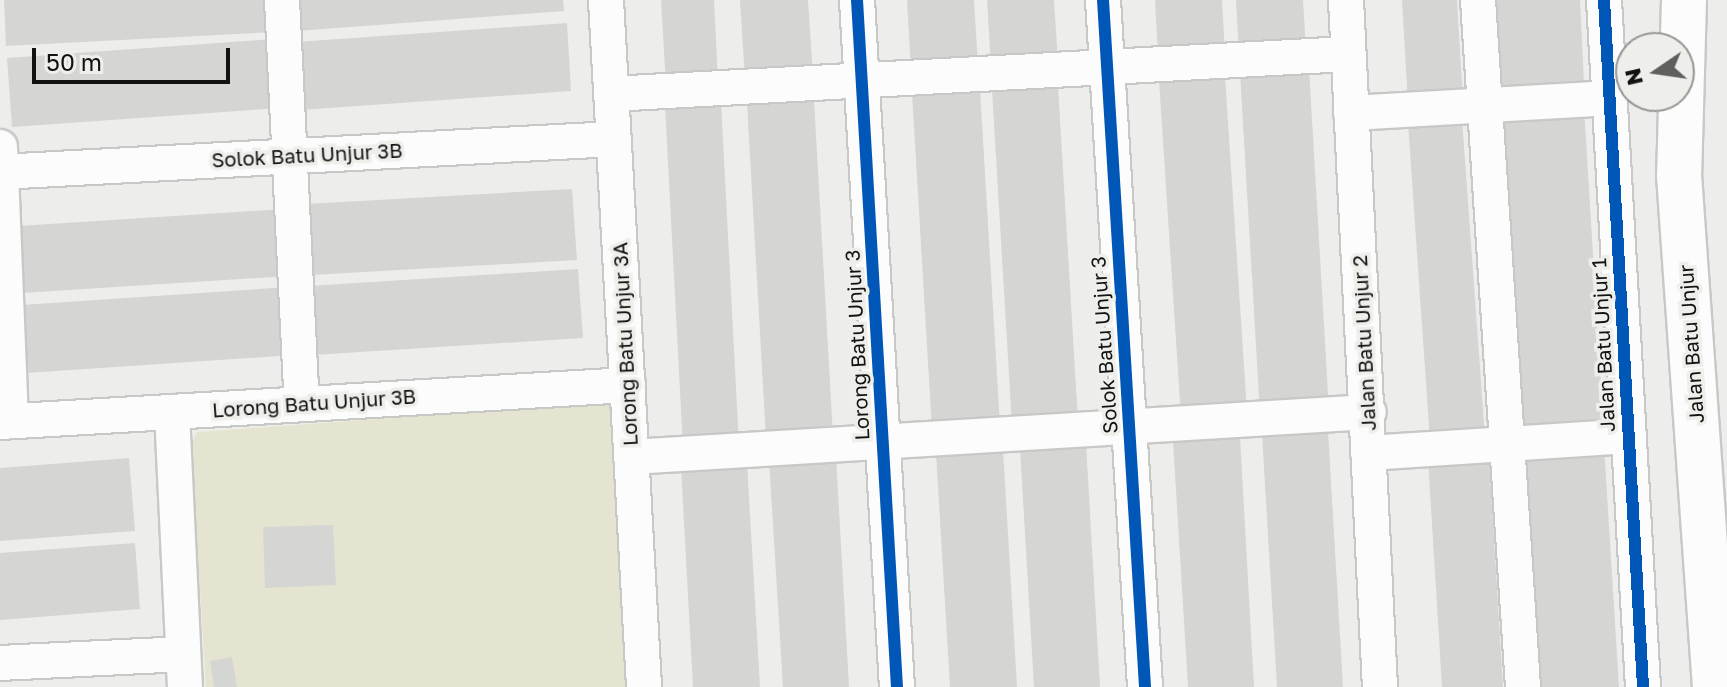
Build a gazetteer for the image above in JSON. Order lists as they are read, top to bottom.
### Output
{
  "streets": {
    "main road": ["Jalan Batu Unjur"],
    "street": [
      "Solok Batu Unjur 3B",
      "Jalan Batu Unjur 2",
      "Lorong Batu Unjur 3A",
      "Lorong Batu Unjur 3",
      "Solok Batu Unjur 3",
      "Jalan Batu Unjur 1",
      "Lorong Batu Unjur 3B"
    ]
  },
  "crossings": [
    ["Solok Batu Unjur 3B", "Lorong Batu Unjur 3A"],
    ["Lorong Batu Unjur 3A", "Lorong Batu Unjur 3B"]
  ],
  "scale_bar": "50 m",
  "north": "left"
}
